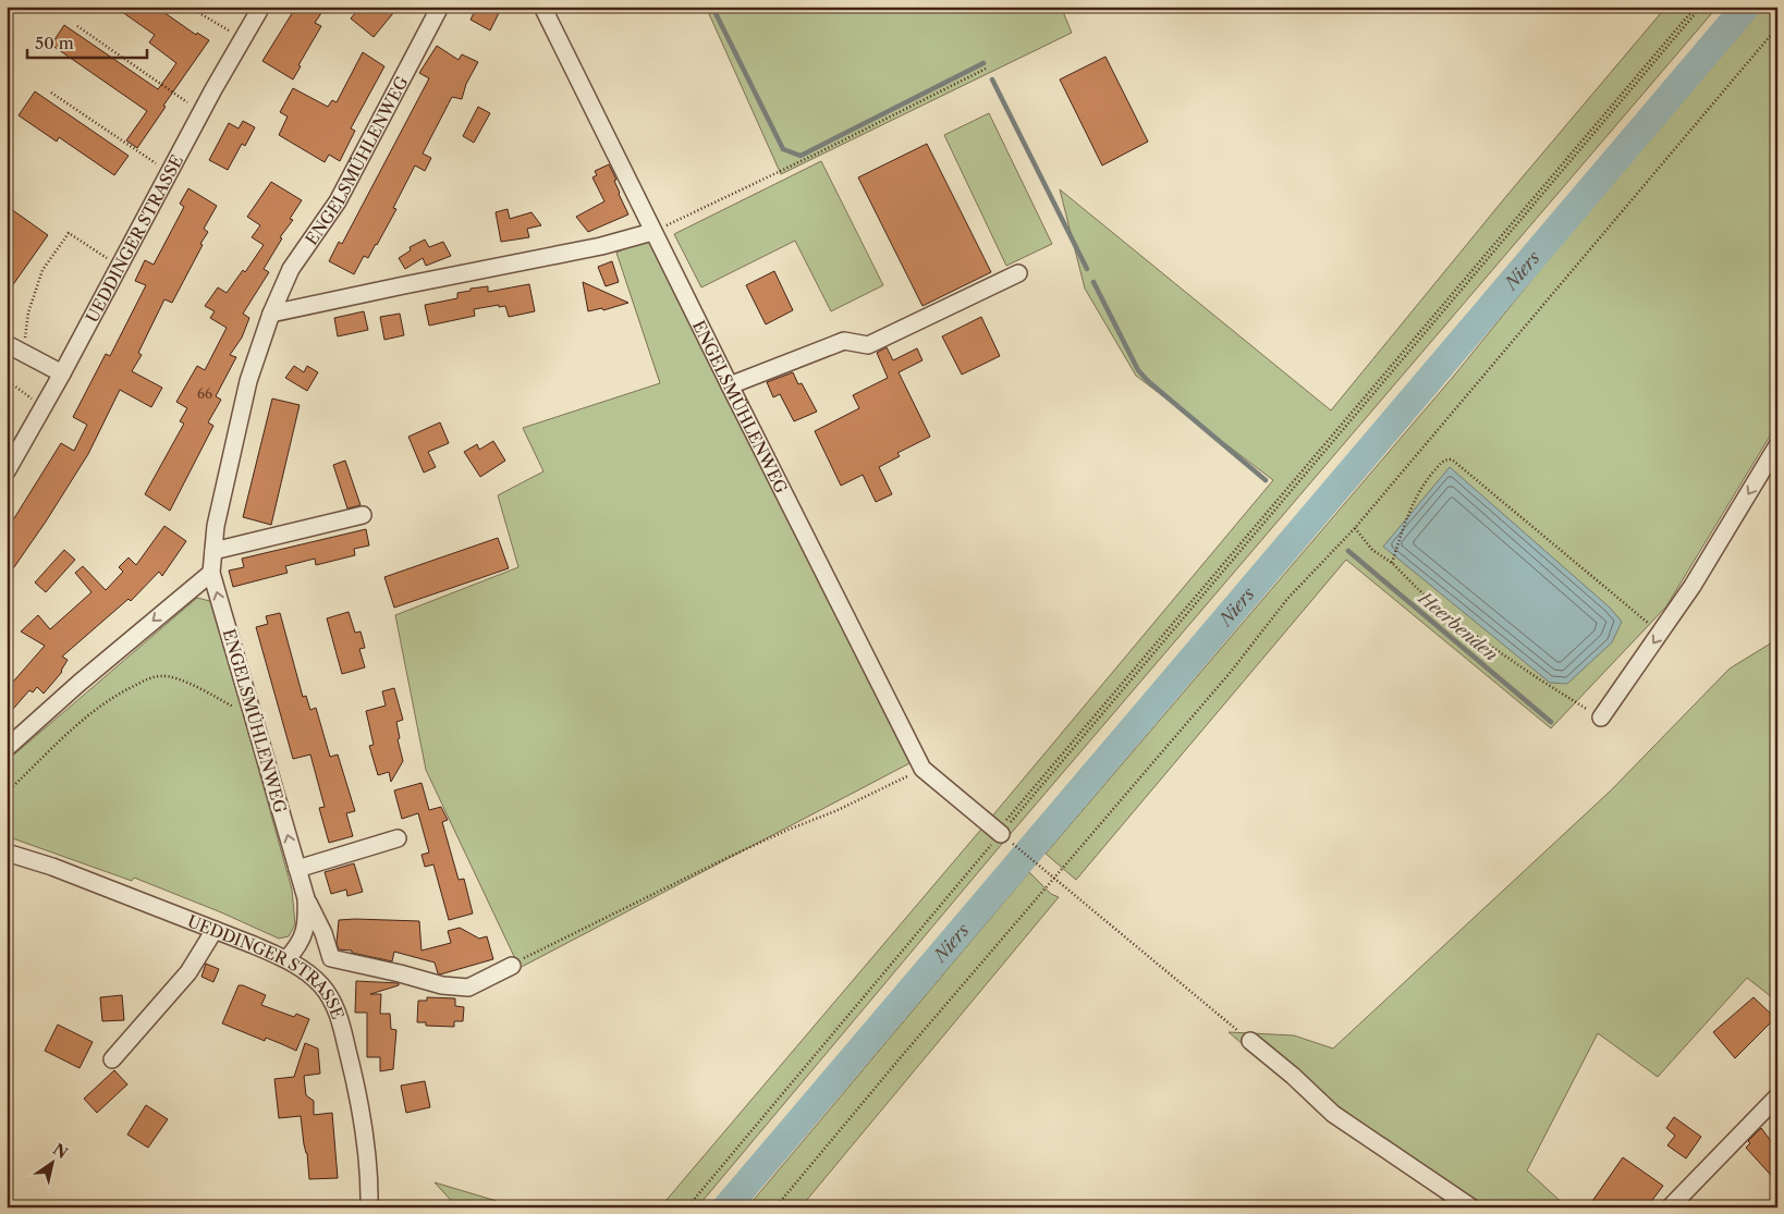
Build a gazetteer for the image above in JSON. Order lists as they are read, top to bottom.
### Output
{
  "streets": {
    "street": ["ENGELSMÜHLENWEG", "UEDDINGER STRASSE"]
  },
  "crossings": [
    ["ENGELSMÜHLENWEG", "UEDDINGER STRASSE"]
  ],
  "water": ["Niers", "Heerbenden"],
  "house_numbers": ["66"],
  "scale_bar": "50 m",
  "north": "top right"
}
